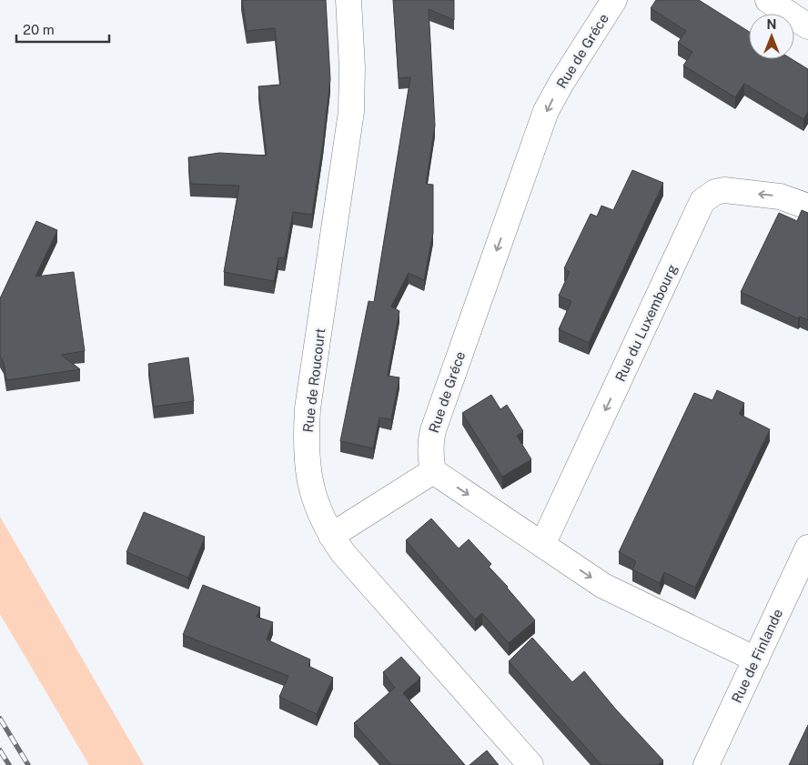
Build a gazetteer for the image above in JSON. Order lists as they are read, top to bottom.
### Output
{
  "streets": {
    "street": [
      "Rue de Gréce",
      "Rue du Luxembourg",
      "Rue de Roucourt",
      "Rue de Finlande"
    ]
  },
  "one_way": ["Rue de Gréce", "Rue du Luxembourg"],
  "scale_bar": "20 m",
  "north": "top"
}
